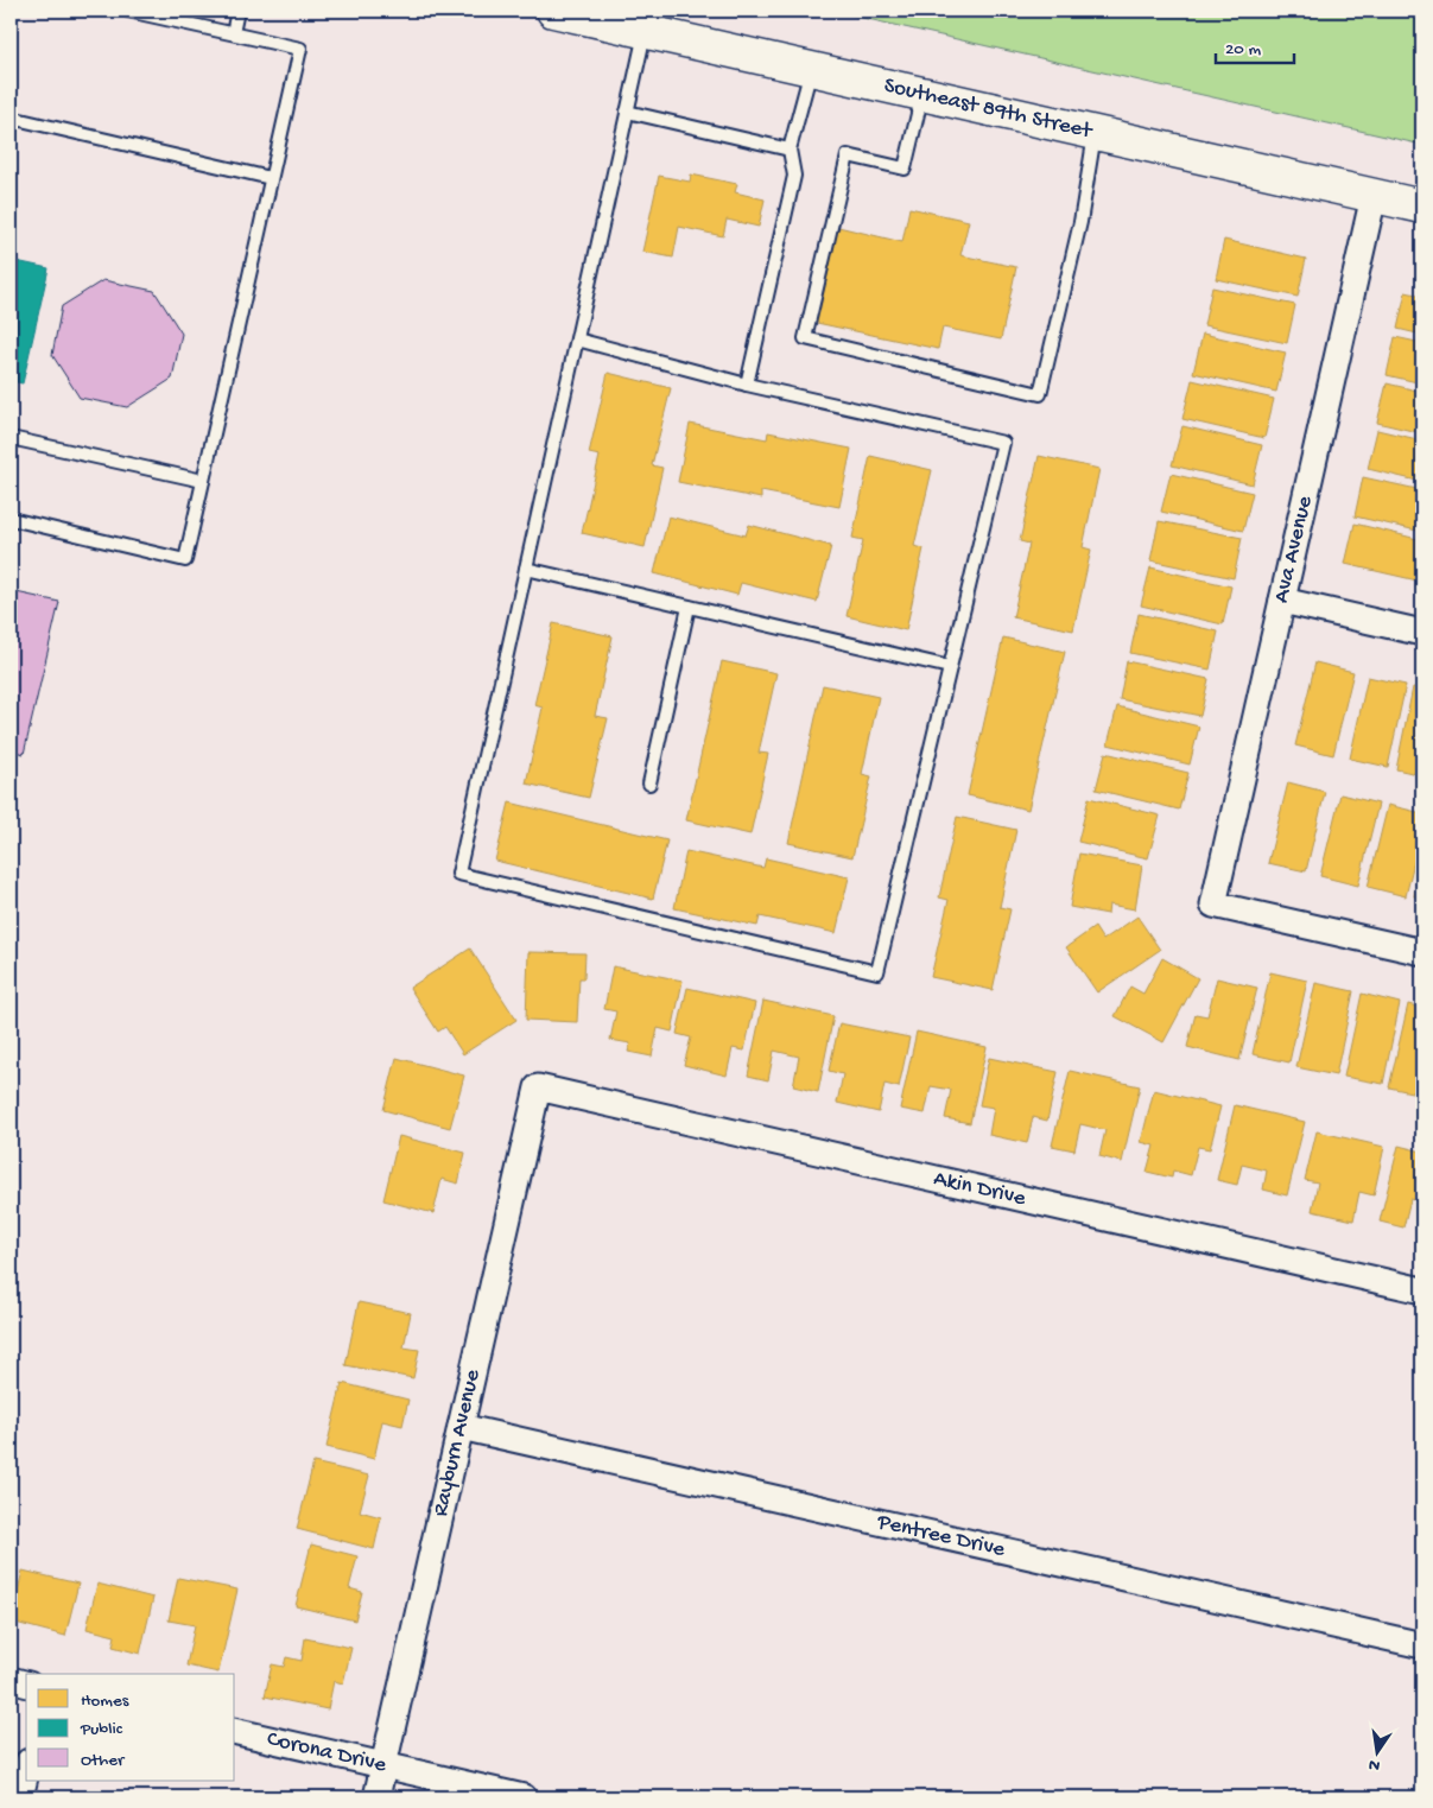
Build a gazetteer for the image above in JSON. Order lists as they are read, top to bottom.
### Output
{
  "streets": {
    "main road": ["Southeast 89th Street"],
    "street": [
      "Ava Avenue",
      "Akin Drive",
      "Rayburn Avenue",
      "Pentree Drive",
      "Corona Drive"
    ]
  },
  "crossings": [
    ["Southeast 89th Street", "Ava Avenue"],
    ["Akin Drive", "Rayburn Avenue"],
    ["Rayburn Avenue", "Pentree Drive"],
    ["Rayburn Avenue", "Corona Drive"]
  ],
  "legend": ["Homes", "Public", "Other"],
  "scale_bar": "20 m",
  "north": "bottom"
}
